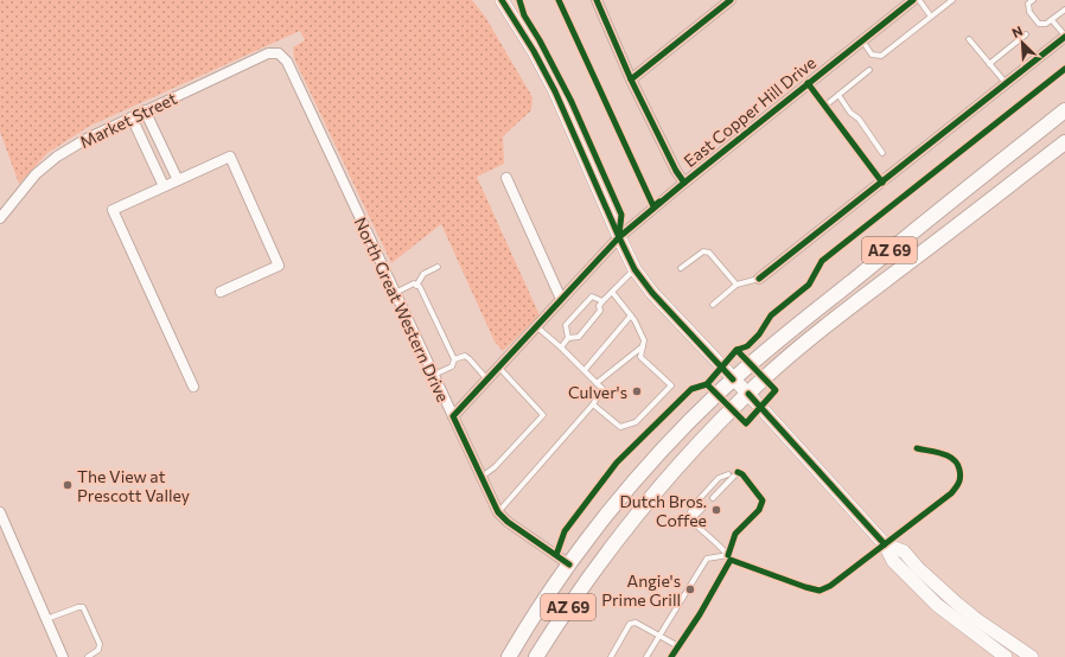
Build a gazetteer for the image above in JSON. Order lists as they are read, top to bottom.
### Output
{
  "streets": {
    "main road": ["AZ 69"],
    "street": ["East Copper Hill Drive", "Market Street", "North Great Western Drive"]
  },
  "crossings": [
    ["East Copper Hill Drive", "North Great Western Drive"],
    ["Market Street", "North Great Western Drive"],
    ["AZ 69", "North Great Western Drive"]
  ],
  "places": [
    "Culver's",
    "The View at Prescott Valley",
    "Dutch Bros. Coffee",
    "Angie's Prime Grill"
  ],
  "north": "top left"
}
